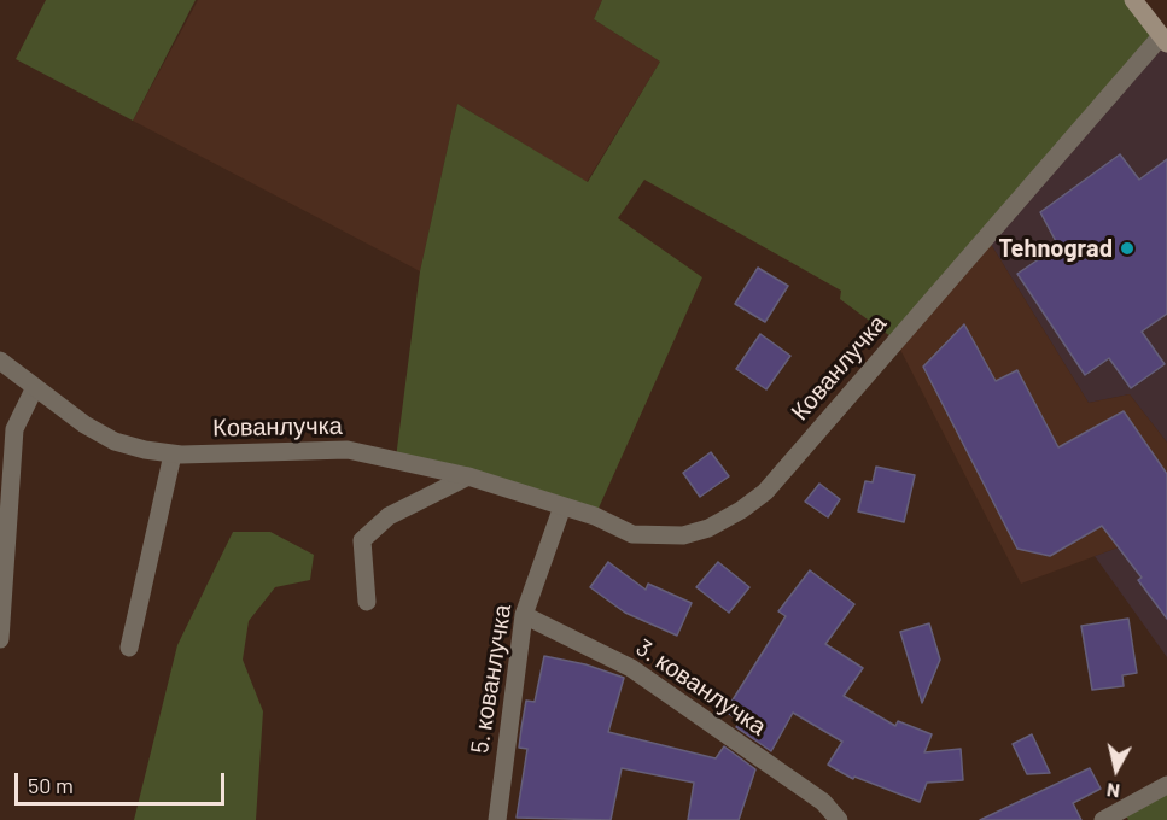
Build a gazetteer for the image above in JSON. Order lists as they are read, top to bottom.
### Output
{
  "streets": {
    "street": ["Кованлучка", "5. кованлучка", "3. кованлучка"]
  },
  "crossings": [
    ["Кованлучка", "5. кованлучка"],
    ["5. кованлучка", "3. кованлучка"]
  ],
  "places": ["Tehnograd"],
  "scale_bar": "50 m",
  "north": "bottom"
}
